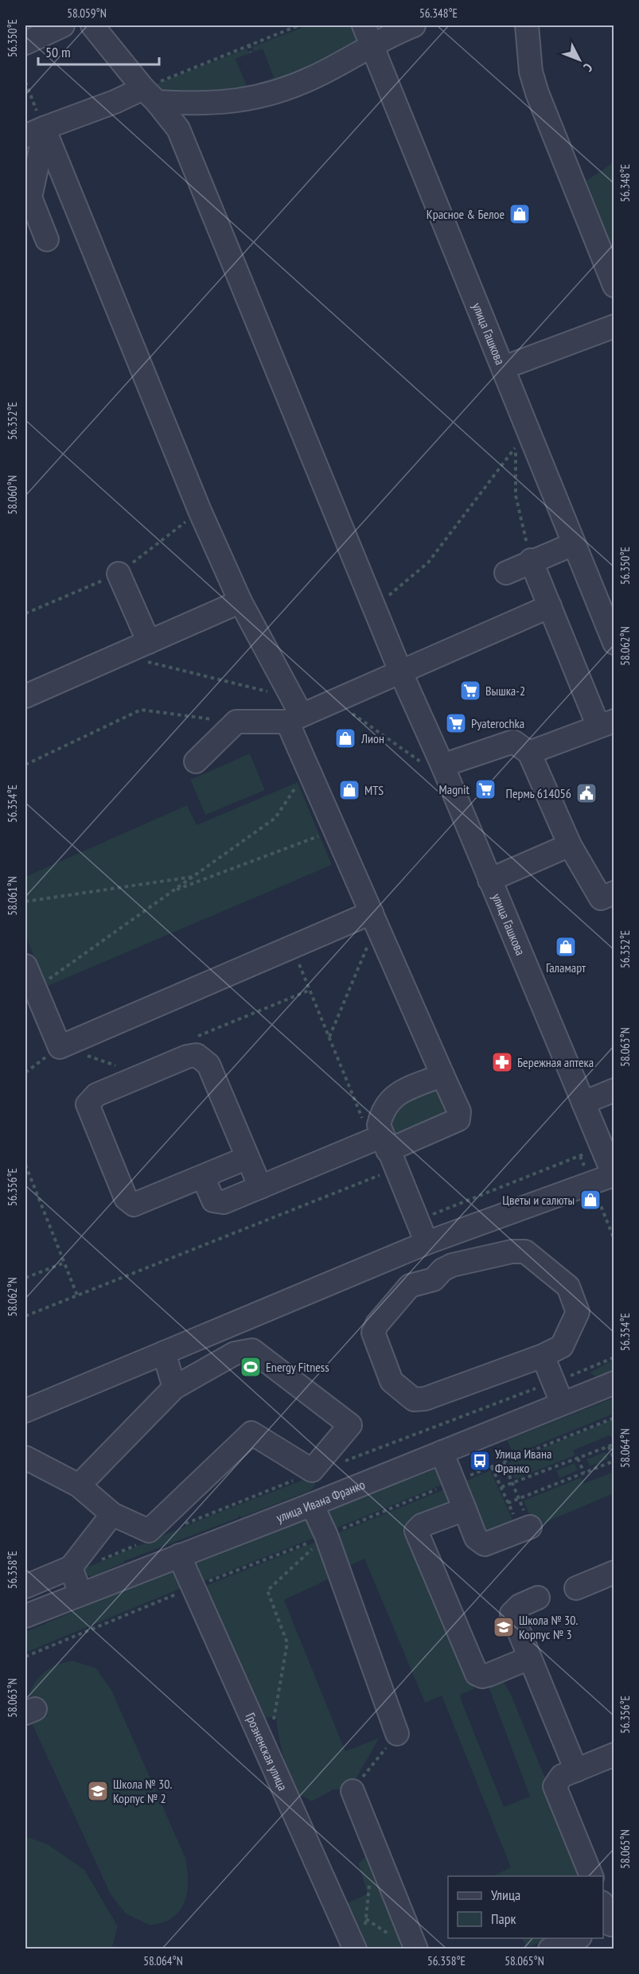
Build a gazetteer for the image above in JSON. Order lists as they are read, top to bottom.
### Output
{
  "streets": {
    "street": ["улица Гашкова", "улица Ивана Франко", "Грозненская улица"]
  },
  "crossings": [
    ["улица Ивана Франко", "Грозненская улица"]
  ],
  "places": {
    "shop": [
      "Красное & Белое",
      "Лион",
      "MTS",
      "Галамарт",
      "Цветы и салюты"
    ],
    "supermarket": ["Вышка-2", "Pyaterochka", "Magnit"],
    "public building": ["Пермь 614056"],
    "pharmacy": ["Бережная аптека"],
    "sports": ["Energy Fitness"],
    "bus stop": ["Улица Ивана Франко"],
    "school or university": ["Школа № 30. Корпус № 3", "Школа № 30. Корпус № 2"]
  },
  "legend": ["Улица", "Парк"],
  "scale_bar": "50 m",
  "north": "bottom right",
  "coordinates": [
    "58.059°N",
    "56.348°E",
    "56.350°E",
    "56.352°E",
    "58.060°N",
    "58.062°N",
    "56.354°E",
    "58.061°N",
    "58.063°N",
    "56.356°E",
    "58.064°N",
    "56.358°E",
    "58.065°N"
  ]
}
